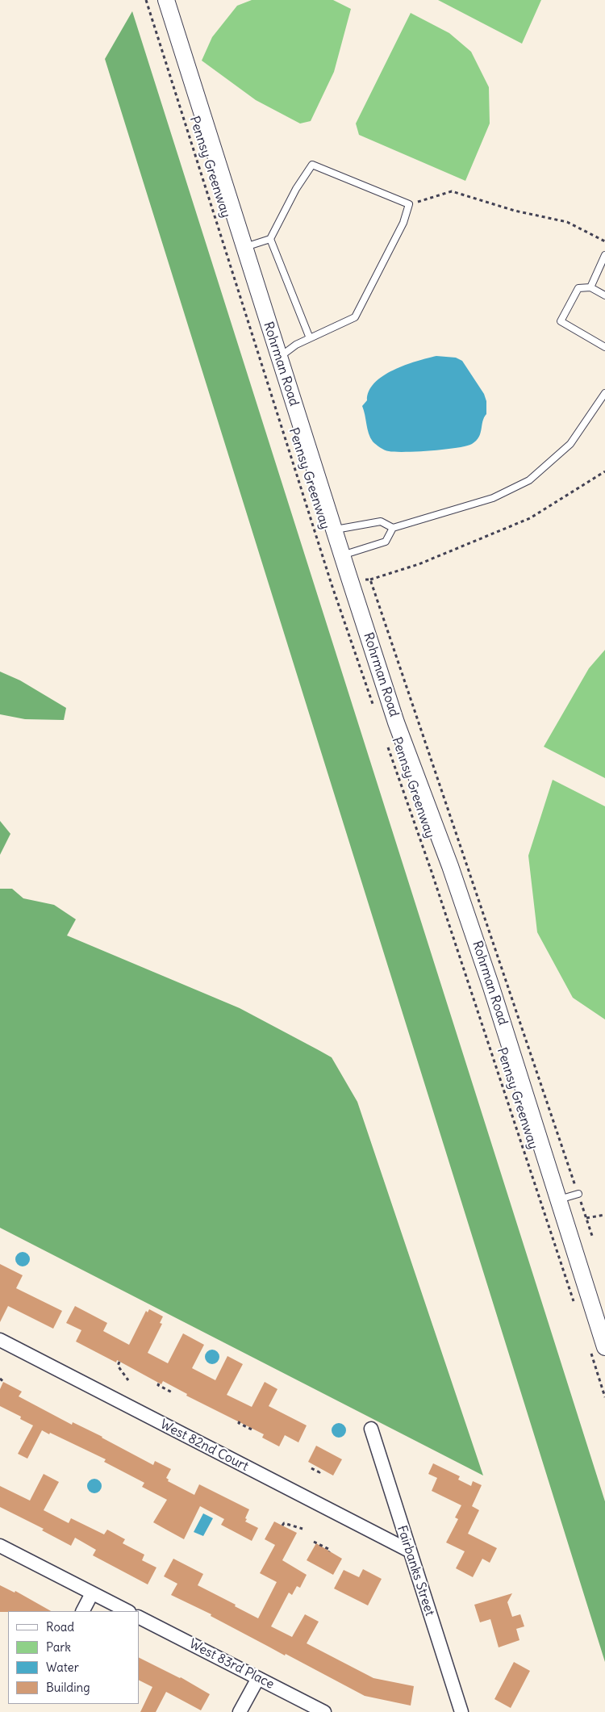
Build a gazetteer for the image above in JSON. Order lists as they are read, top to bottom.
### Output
{
  "streets": {
    "street": [
      "Rohrman Road",
      "West 82nd Court",
      "Fairbanks Street",
      "West 83rd Place"
    ],
    "path": ["Pennsy Greenway"]
  },
  "crossings": [
    ["West 82nd Court", "Fairbanks Street"]
  ],
  "legend": [
    "Road",
    "Park",
    "Water",
    "Building"
  ]
}
